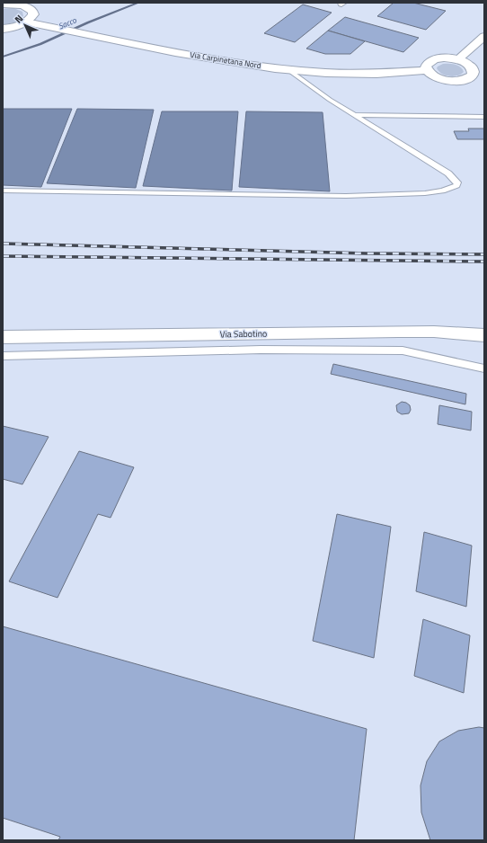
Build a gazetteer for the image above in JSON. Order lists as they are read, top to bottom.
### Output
{
  "streets": {
    "main road": ["Via Carpinetana Nord"],
    "street": ["Via Sabotino"]
  },
  "water": ["Sacco"],
  "north": "top left"
}
